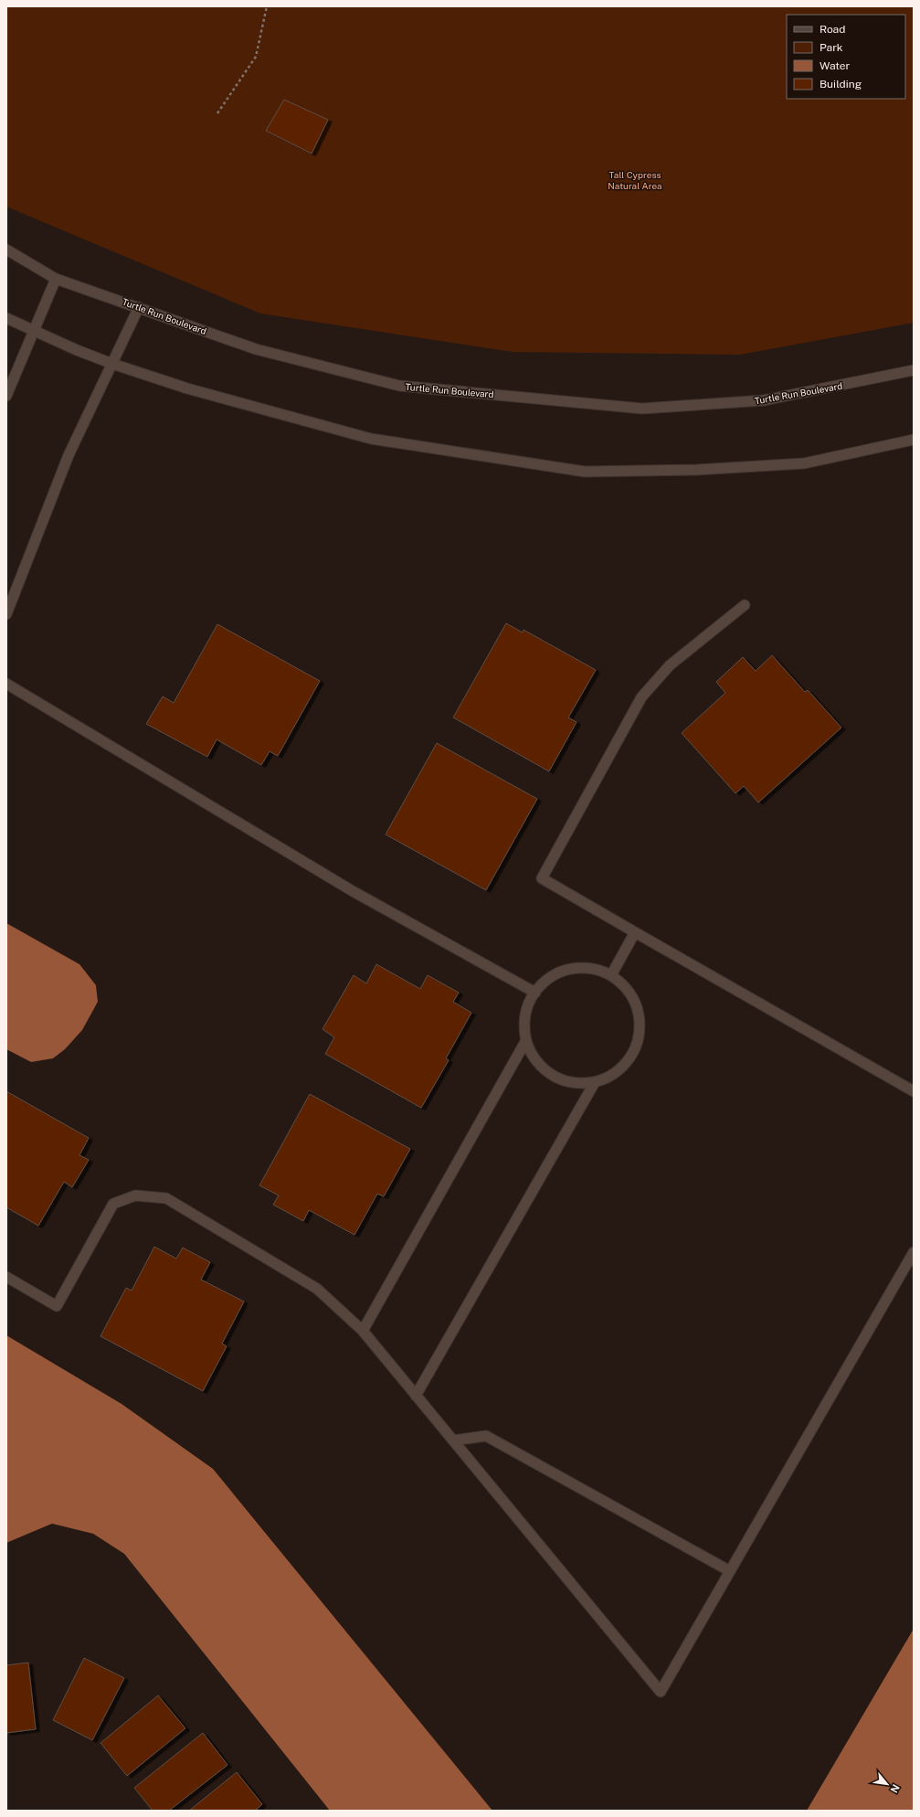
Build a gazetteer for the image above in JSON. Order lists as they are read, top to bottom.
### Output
{
  "streets": {
    "street": ["Turtle Run Boulevard"]
  },
  "parks": ["Tall Cypress Natural Area"],
  "legend": [
    "Road",
    "Park",
    "Water",
    "Building"
  ],
  "north": "bottom right"
}
